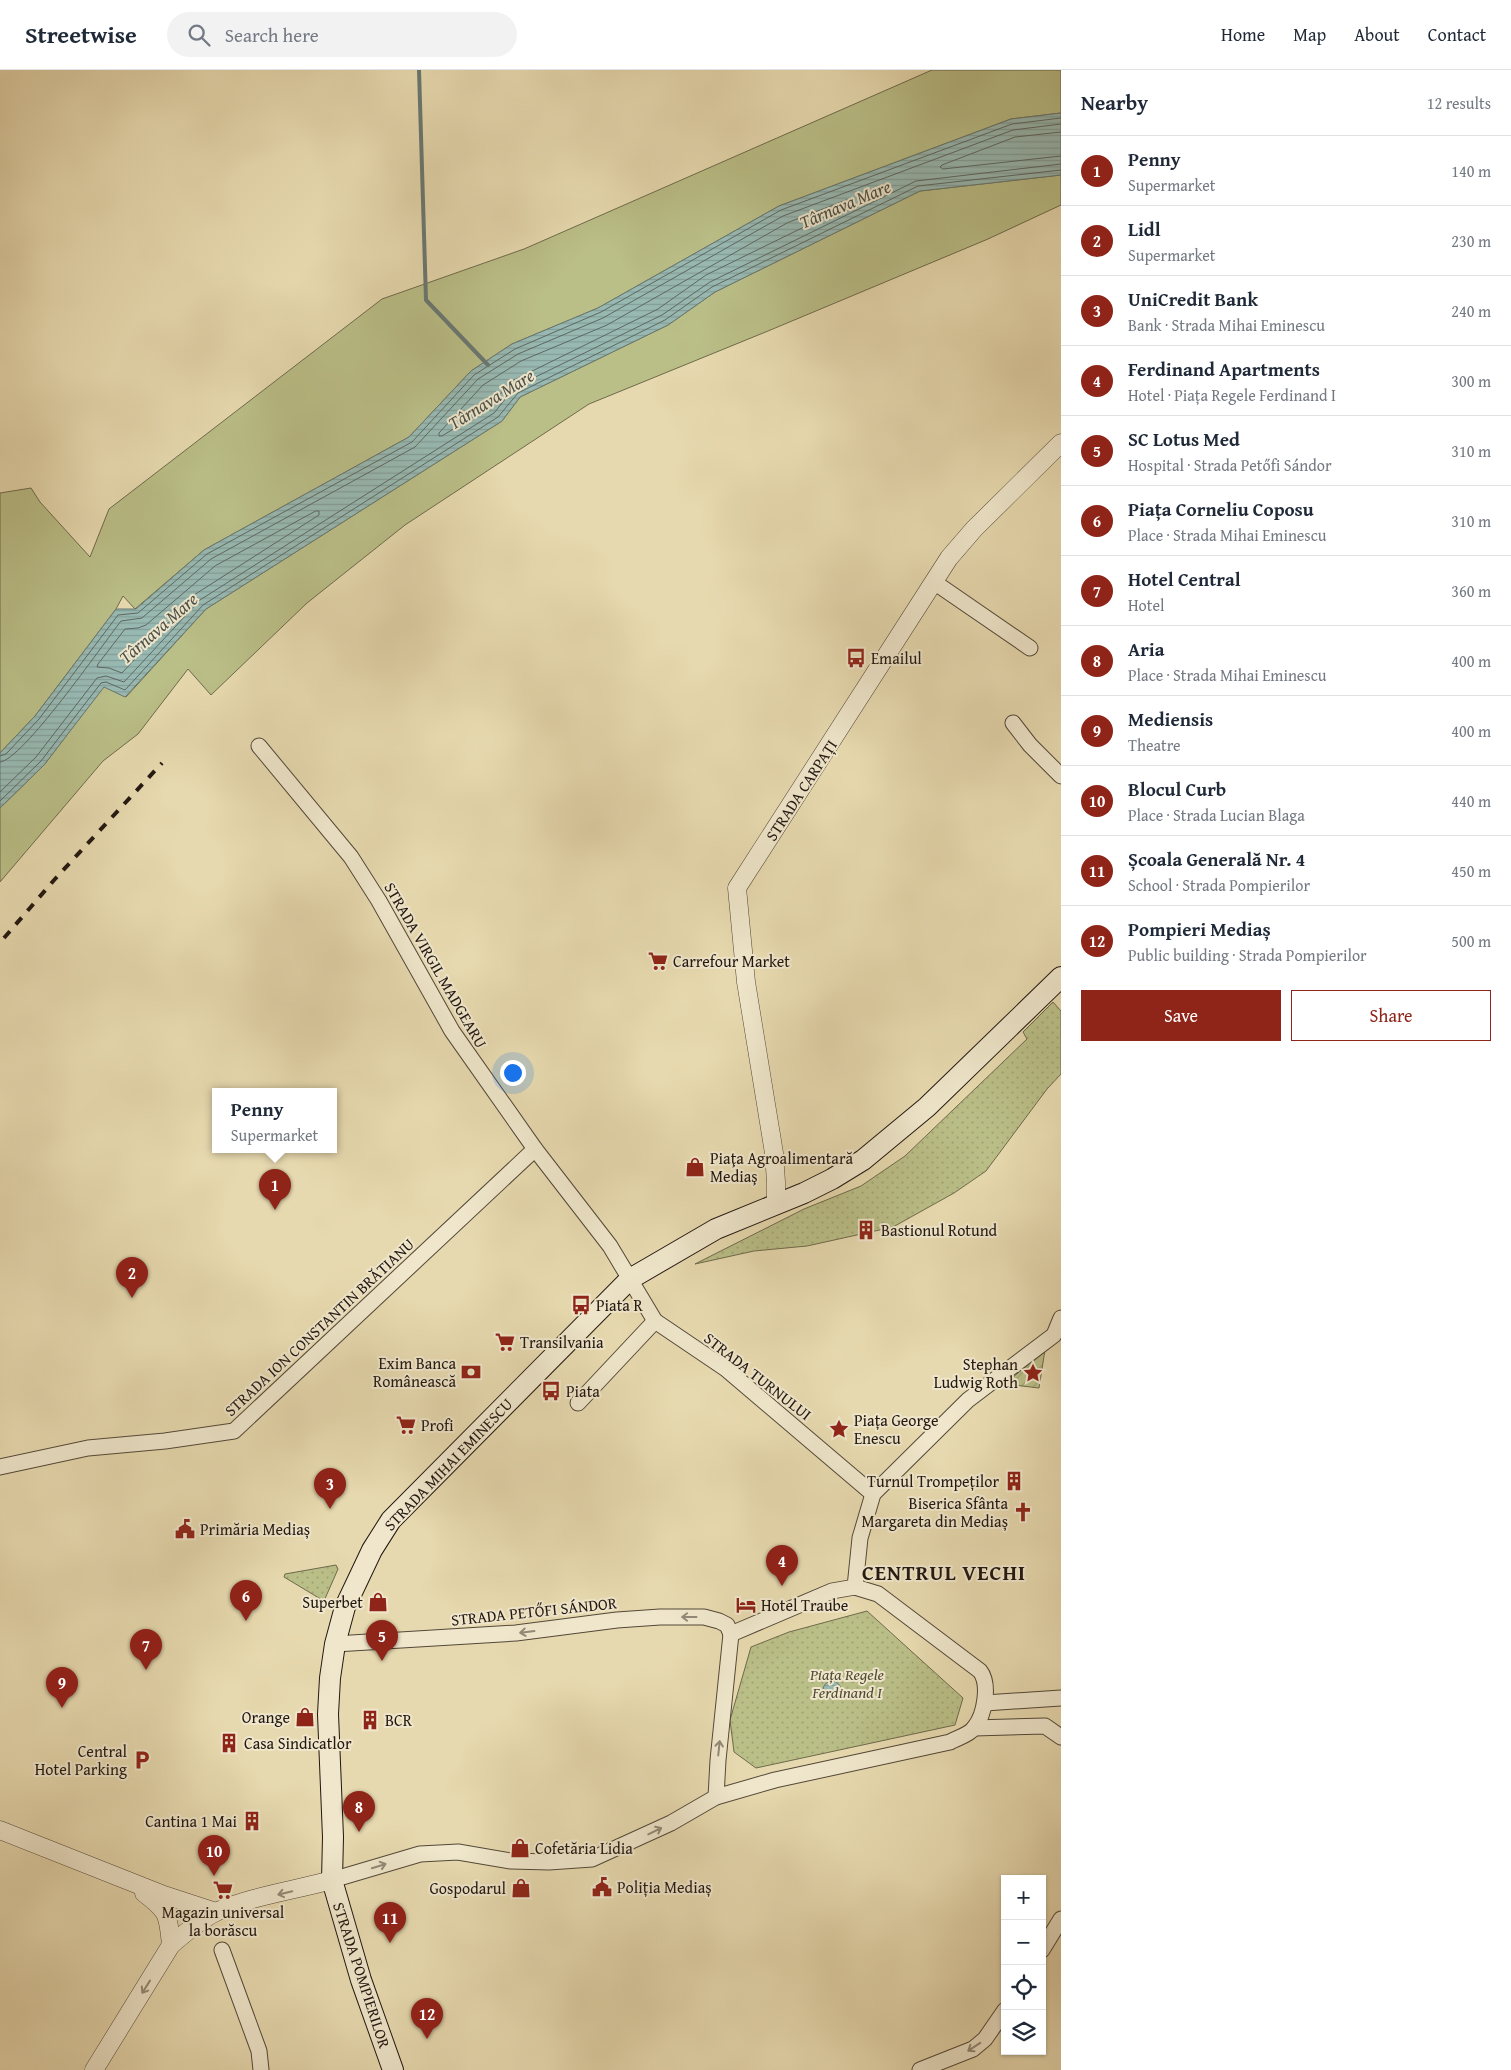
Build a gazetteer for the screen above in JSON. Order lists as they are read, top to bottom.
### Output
{
  "streets": {
    "main road": ["STRADA MIHAI EMINESCU", "STRADA POMPIERILOR"],
    "street": [
      "STRADA CARPAȚI",
      "STRADA VIRGIL MADGEARU",
      "STRADA ION CONSTANTIN BRĂTIANU",
      "STRADA TURNULUI",
      "STRADA PETŐFI SÁNDOR"
    ]
  },
  "crossings": [
    ["STRADA CARPAȚI", "STRADA MIHAI EMINESCU"],
    ["STRADA VIRGIL MADGEARU", "STRADA ION CONSTANTIN BRĂTIANU"],
    ["STRADA VIRGIL MADGEARU", "STRADA TURNULUI"],
    ["STRADA VIRGIL MADGEARU", "STRADA MIHAI EMINESCU"],
    ["STRADA TURNULUI", "STRADA MIHAI EMINESCU"],
    ["STRADA MIHAI EMINESCU", "STRADA PETŐFI SÁNDOR"],
    ["STRADA MIHAI EMINESCU", "STRADA POMPIERILOR"]
  ],
  "one_way": ["STRADA PETŐFI SÁNDOR"],
  "districts": ["CENTRUL VECHI"],
  "water": ["Târnava Mare"],
  "parks": ["Piața Regele Ferdinand I"],
  "places": {
    "bus stop": ["Emailul", "Piata R", "Piata"],
    "supermarket": [
      "Carrefour Market",
      "Transilvania",
      "Profi",
      "Magazin universal la borăscu"
    ],
    "shop": [
      "Piaţa Agroalimentară Mediaş",
      "Superbet",
      "Orange",
      "Cofetăria Lidia",
      "Gospodarul"
    ],
    "building": [
      "Bastionul Rotund",
      "Turnul Trompeților",
      "BCR",
      "Casa Sindicatlor",
      "Cantina 1 Mai"
    ],
    "bank": ["Exim Banca Românească"],
    "place": ["Stephan Ludwig Roth", "Piața George Enescu"],
    "church": ["Biserica Sfânta Margareta din Mediaș"],
    "public building": ["Primăria Mediaș", "Poliția Mediaș"],
    "hotel": ["Hotel Traube"],
    "parking": ["Central Hotel Parking"]
  },
  "page": {
    "header": "Streetwise",
    "search": "Search here",
    "nav": [
      "Home",
      "Map",
      "About",
      "Contact"
    ],
    "heading": ["Nearby", "12 results"],
    "list": [
      {
        "mark": "1",
        "name": "Penny",
        "note": "Supermarket",
        "value": "140 m"
      },
      {
        "mark": "2",
        "name": "Lidl",
        "note": "Supermarket",
        "value": "230 m"
      },
      {
        "mark": "3",
        "name": "UniCredit Bank",
        "note": "Bank · Strada Mihai Eminescu",
        "value": "240 m"
      },
      {
        "mark": "4",
        "name": "Ferdinand Apartments",
        "note": "Hotel · Piața Regele Ferdinand I",
        "value": "300 m"
      },
      {
        "mark": "5",
        "name": "SC Lotus Med",
        "note": "Hospital · Strada Petőfi Sándor",
        "value": "310 m"
      },
      {
        "mark": "6",
        "name": "Piața Corneliu Coposu",
        "note": "Place · Strada Mihai Eminescu",
        "value": "310 m"
      },
      {
        "mark": "7",
        "name": "Hotel Central",
        "note": "Hotel",
        "value": "360 m"
      },
      {
        "mark": "8",
        "name": "Aria",
        "note": "Place · Strada Mihai Eminescu",
        "value": "400 m"
      },
      {
        "mark": "9",
        "name": "Mediensis",
        "note": "Theatre",
        "value": "400 m"
      },
      {
        "mark": "10",
        "name": "Blocul Curb",
        "note": "Place · Strada Lucian Blaga",
        "value": "440 m"
      },
      {
        "mark": "11",
        "name": "Școala Generală Nr. 4",
        "note": "School · Strada Pompierilor",
        "value": "450 m"
      },
      {
        "mark": "12",
        "name": "Pompieri Mediaș",
        "note": "Public building · Strada Pompierilor",
        "value": "500 m"
      }
    ],
    "buttons": ["Save", "Share"],
    "popup": ["Penny", "Supermarket"],
    "pins": [
      "1",
      "2",
      "3",
      "4",
      "6",
      "5",
      "7",
      "9",
      "8",
      "10",
      "11",
      "12"
    ],
    "map_buttons": ["+", "−"]
  }
}
